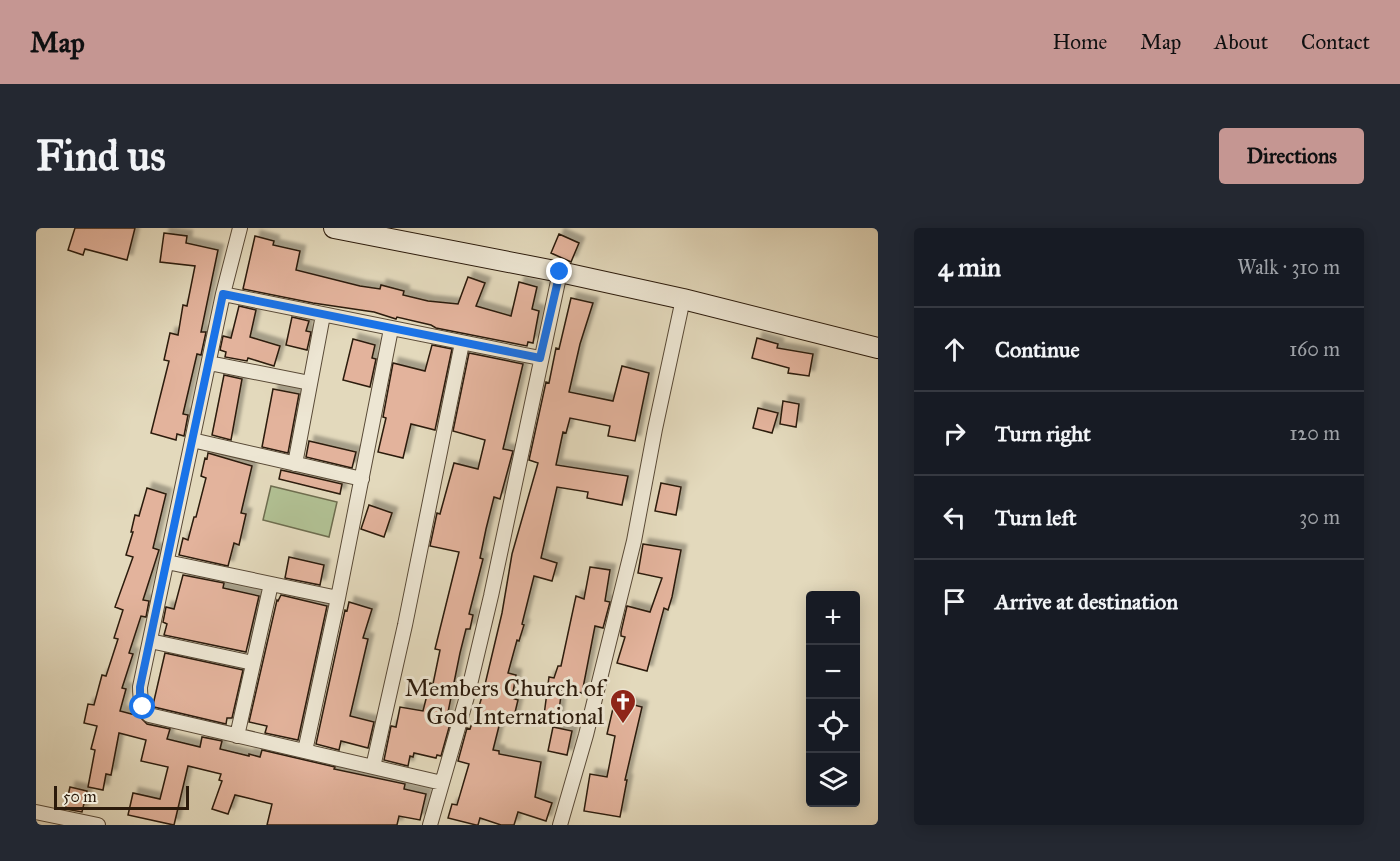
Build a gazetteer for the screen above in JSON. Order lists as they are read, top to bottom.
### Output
{
  "places": {
    "church": ["Members Church of God International"]
  },
  "scale_bar": "50 m",
  "page": {
    "header": "Map",
    "nav": [
      "Home",
      "Map",
      "About",
      "Contact"
    ],
    "buttons": "Directions",
    "title": "Find us",
    "heading": ["4 min", "Walk · 310 m"],
    "list": [
      ["Continue", "160 m"],
      ["Turn right", "120 m"],
      ["Turn left", "30 m"],
      "Arrive at destination"
    ],
    "map_buttons": ["+", "−"],
    "scale": "50 m"
  }
}
